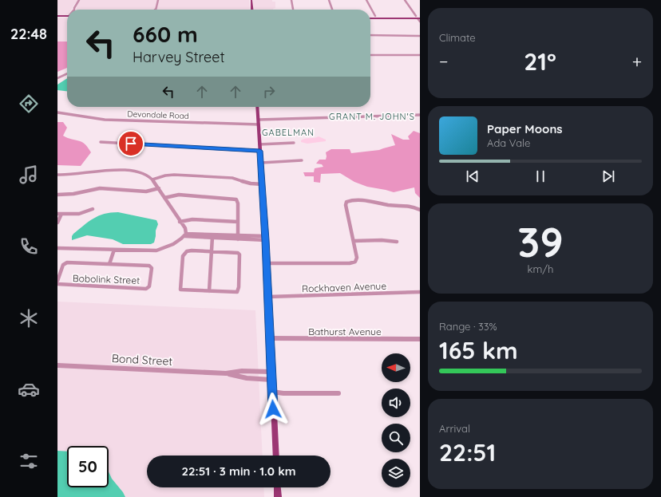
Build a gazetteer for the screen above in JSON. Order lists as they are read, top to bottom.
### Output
{
  "streets": {
    "street": [
      "Devondale Road",
      "Bobolink Street",
      "Rockhaven Avenue",
      "Bathurst Avenue",
      "Bond Street"
    ]
  },
  "districts": ["GRANT M. JOHN'S", "GABELMAN"],
  "north": "left",
  "page": {
    "tabs": "22:48",
    "tile": [
      "Climate",
      ["39", "km/h"],
      ["Range · 33%", "165 km"],
      ["Arrival", "22:51"]
    ],
    "turn": ["660 m", "Harvey Street"],
    "heat": ["−", "21°", "+"],
    "song": ["Paper Moons", "Ada Vale"],
    "limit": "50",
    "trip": "22:51 · 3 min · 1.0 km"
  }
}
